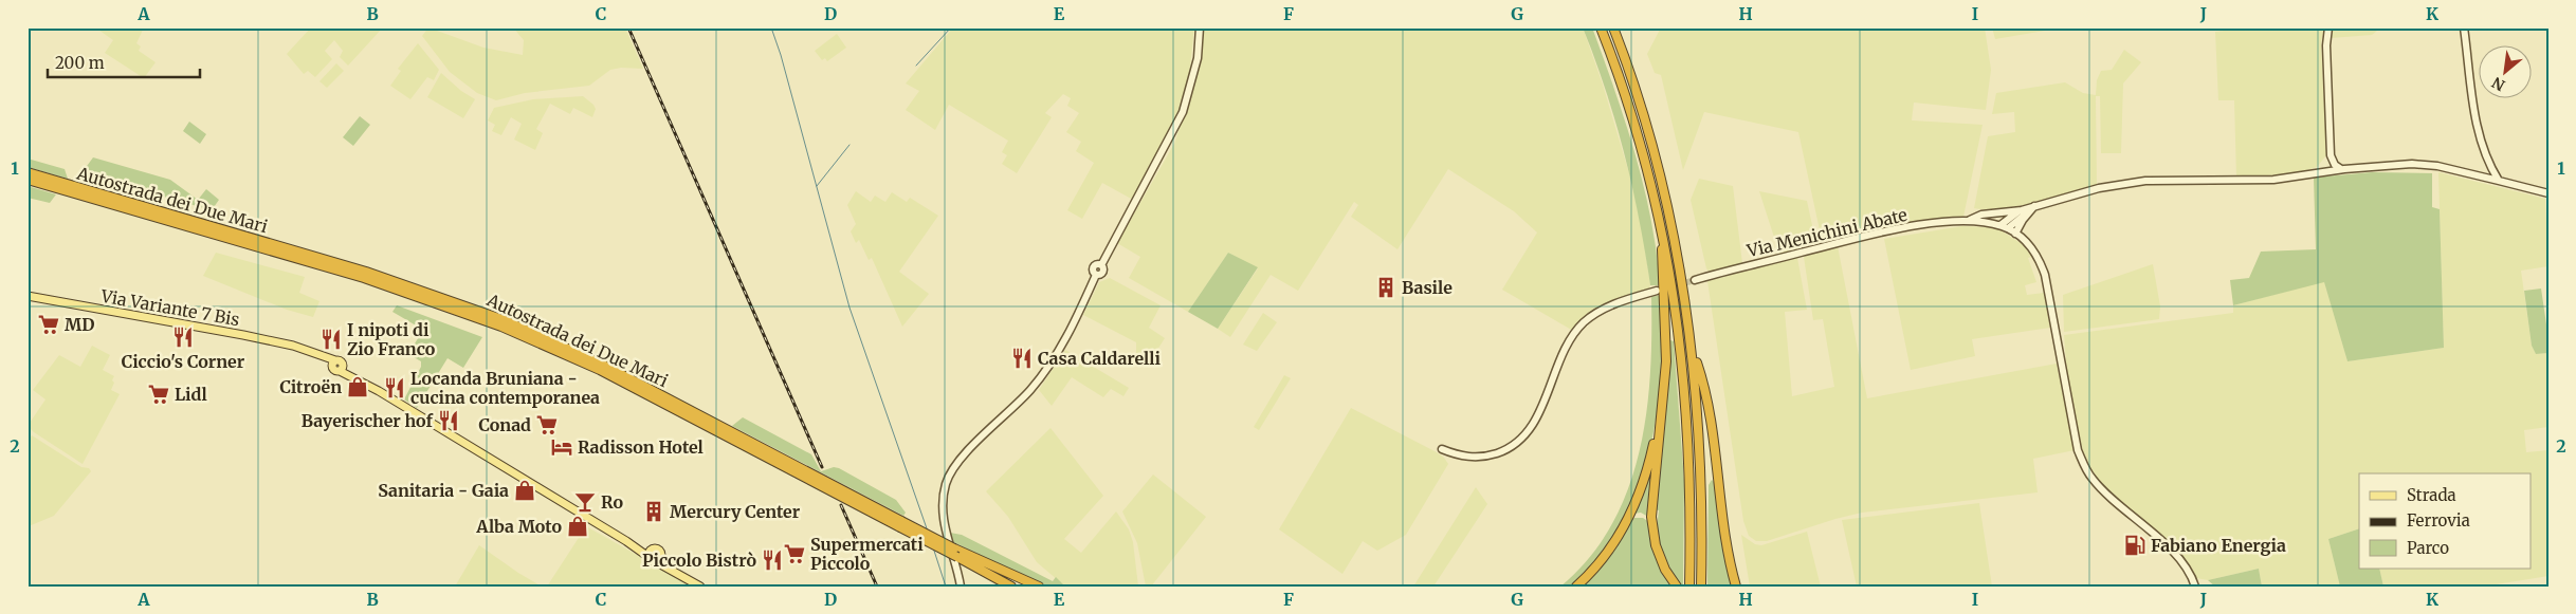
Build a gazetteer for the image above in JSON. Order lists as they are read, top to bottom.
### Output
{
  "streets": {
    "highway": ["Autostrada dei Due Mari"],
    "main road": ["Via Variante 7 Bis"],
    "street": ["Via Menichini Abate"]
  },
  "places": {
    "building": ["Basile", "Mercury Center"],
    "supermarket": [
      "MD",
      "Lidl",
      "Conad",
      "Supermercati Piccolo"
    ],
    "restaurant": [
      "Ciccio's Corner",
      "I nipoti di Zio Franco",
      "Casa Caldarelli",
      "Locanda Bruniana - cucina contemporanea",
      "Bayerischer hof",
      "Piccolo Bistrò"
    ],
    "shop": ["Citroën", "Sanitaria - Gaia", "Alba Moto"],
    "hotel": ["Radisson Hotel"],
    "bar": ["Ro"],
    "fuel station": ["Fabiano Energia"]
  },
  "legend": ["Strada", "Ferrovia", "Parco"],
  "scale_bar": "200 m",
  "north": "bottom left",
  "grid": {
    "columns": [
      "A",
      "B",
      "C",
      "D",
      "E",
      "F",
      "G",
      "H",
      "I",
      "J",
      "K"
    ],
    "rows": ["1", "2"]
  }
}
